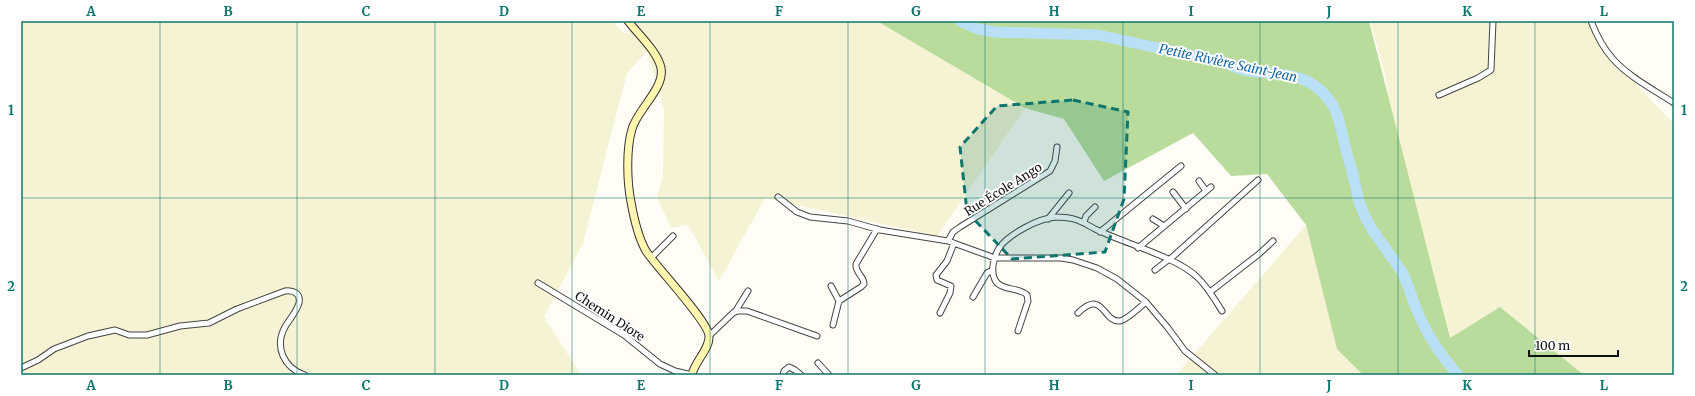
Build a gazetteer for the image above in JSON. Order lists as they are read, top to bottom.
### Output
{
  "streets": {
    "street": ["Rue École Ango", "Chemin Diore"]
  },
  "water": ["Petite Rivière Saint-Jean"],
  "scale_bar": "100 m",
  "grid": {
    "columns": [
      "A",
      "B",
      "C",
      "D",
      "E",
      "F",
      "G",
      "H",
      "I",
      "J",
      "K",
      "L"
    ],
    "rows": ["1", "2"]
  }
}
